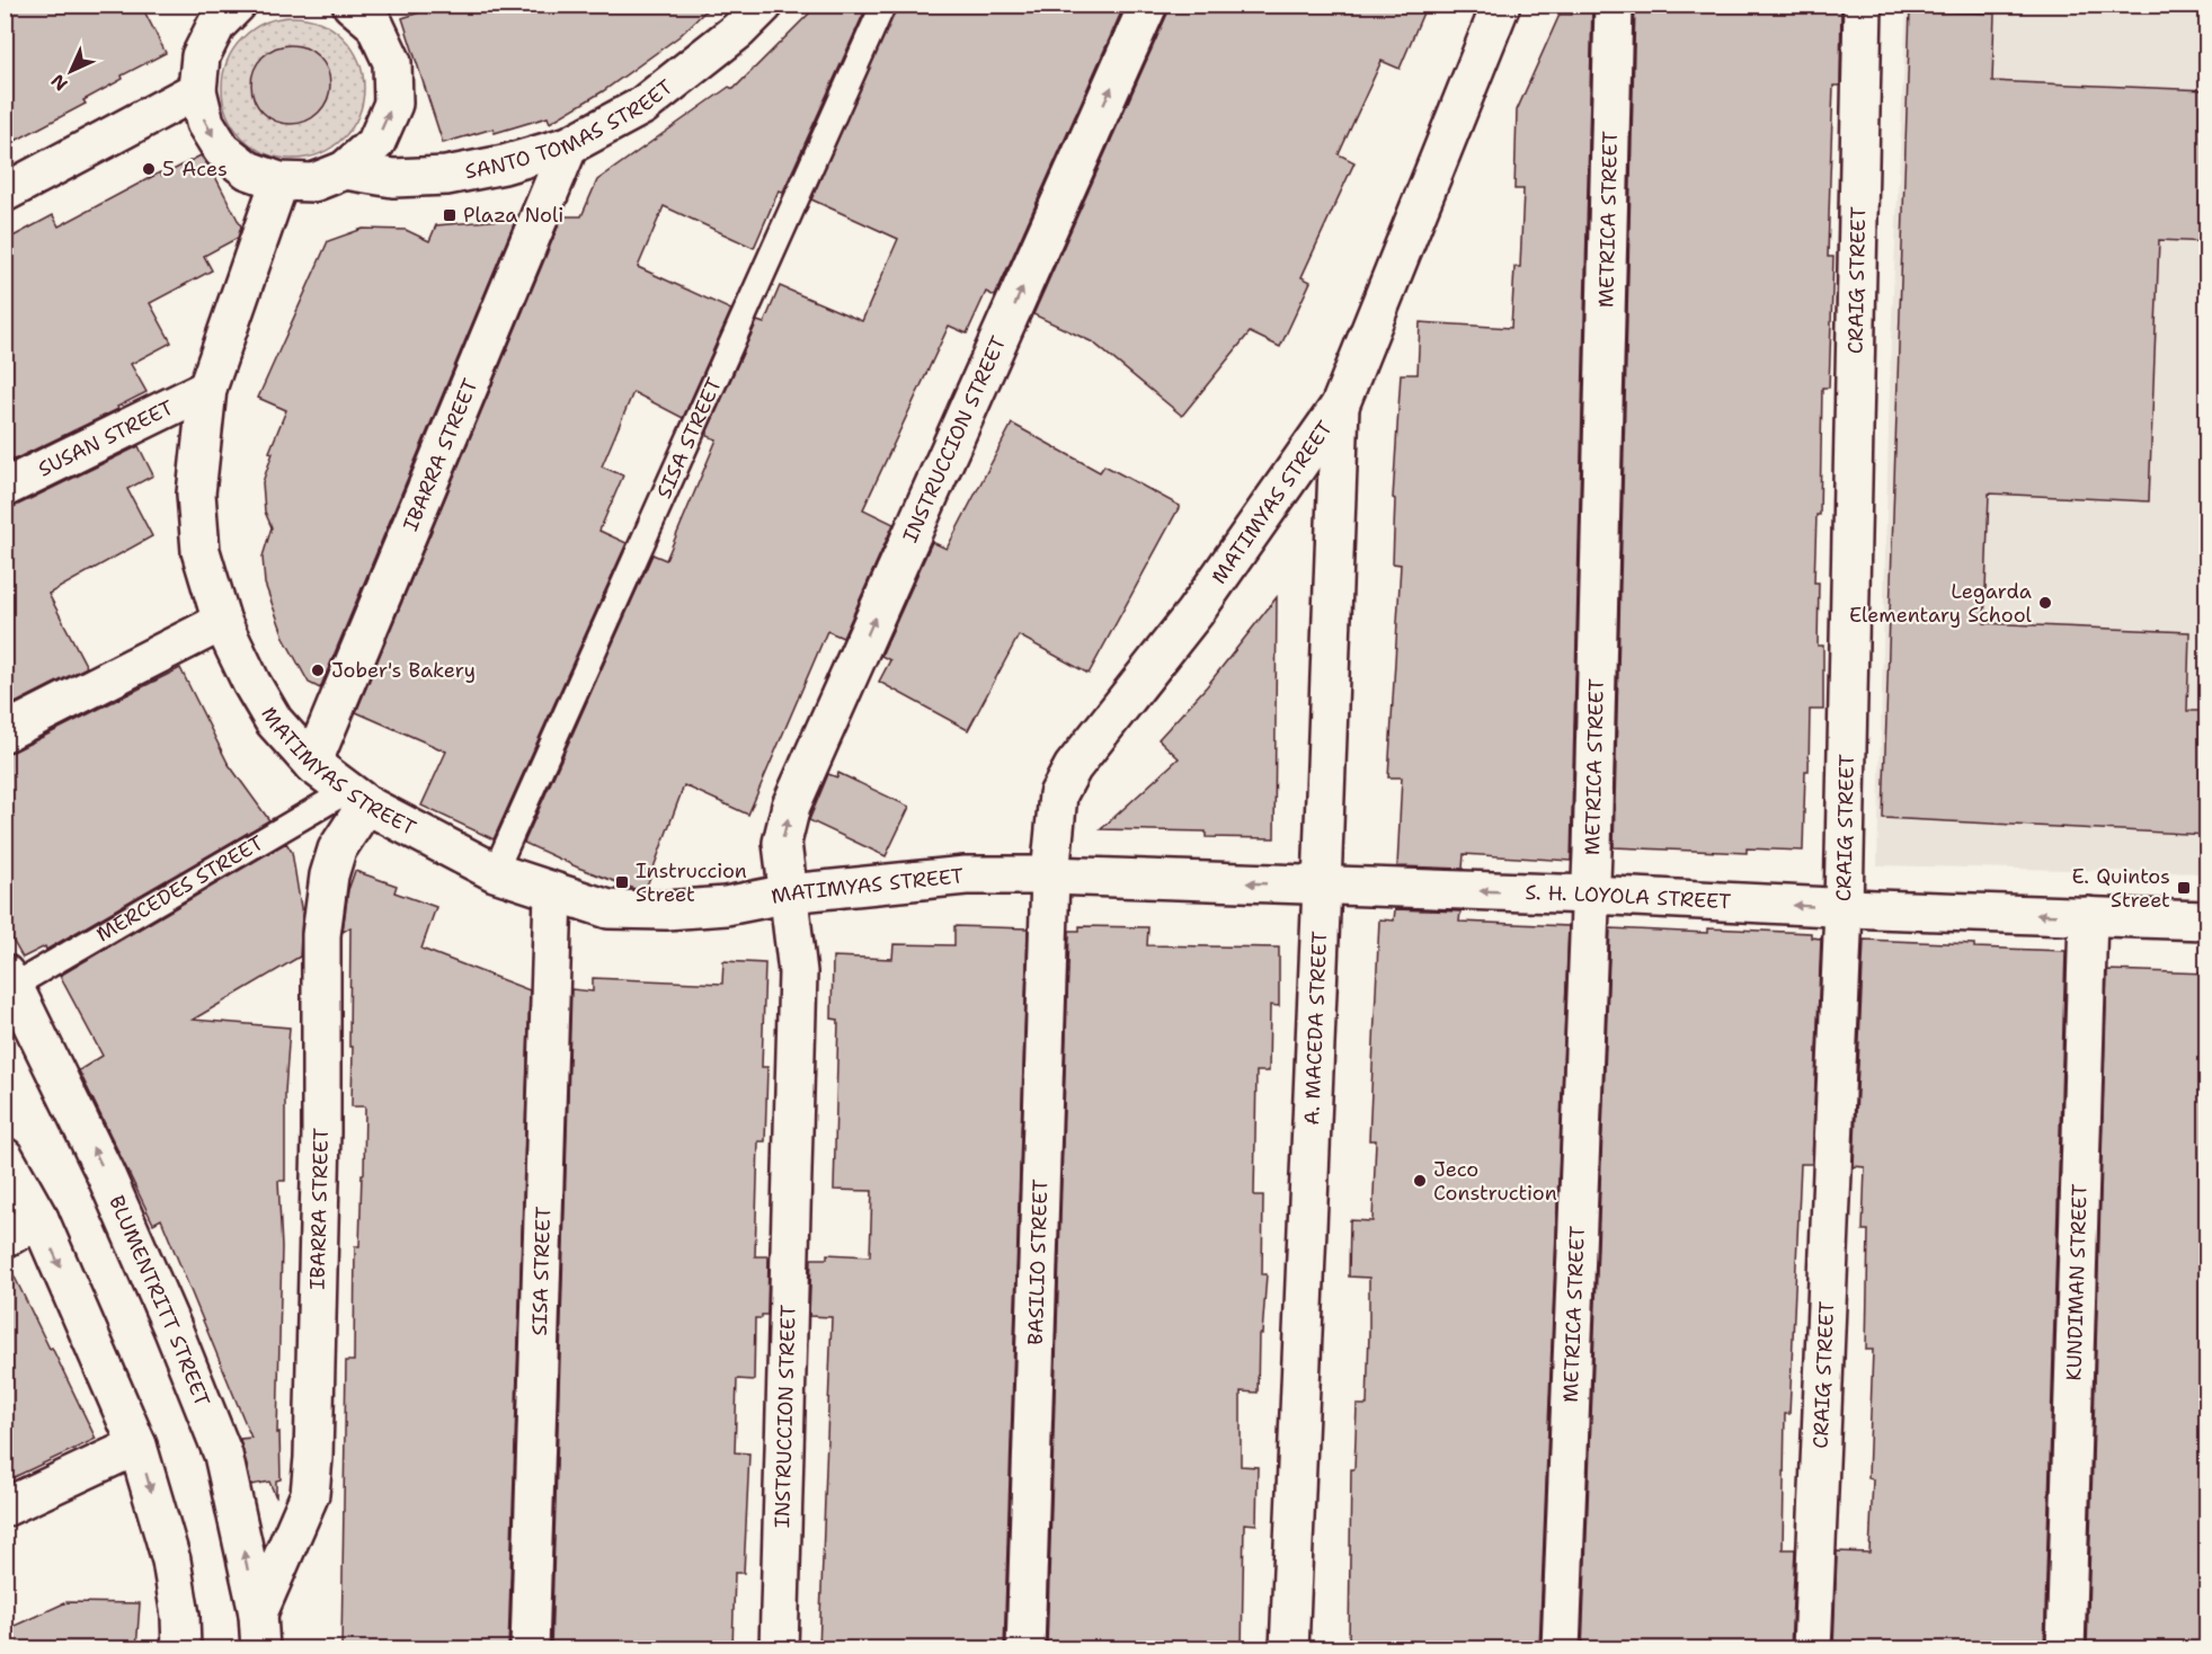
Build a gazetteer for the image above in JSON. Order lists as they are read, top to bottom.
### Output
{
  "streets": {
    "street": [
      "SANTO TOMAS STREET",
      "METRICA STREET",
      "CRAIG STREET",
      "SUSAN STREET",
      "SISA STREET",
      "INSTRUCCION STREET",
      "IBARRA STREET",
      "MATIMYAS STREET",
      "S. H. LOYOLA STREET",
      "A. MACEDA STREET",
      "BASILIO STREET",
      "KUNDIMAN STREET",
      "BLUMENTRITT STREET"
    ],
    "lane": ["MERCEDES STREET"]
  },
  "crossings": [
    ["SANTO TOMAS STREET", "IBARRA STREET"],
    ["METRICA STREET", "S. H. LOYOLA STREET"],
    ["CRAIG STREET", "S. H. LOYOLA STREET"],
    ["SUSAN STREET", "MATIMYAS STREET"],
    ["SISA STREET", "MATIMYAS STREET"],
    ["INSTRUCCION STREET", "MATIMYAS STREET"],
    ["IBARRA STREET", "MATIMYAS STREET"],
    ["IBARRA STREET", "MERCEDES STREET"],
    ["IBARRA STREET", "BLUMENTRITT STREET"],
    ["MATIMYAS STREET", "MERCEDES STREET"],
    ["MATIMYAS STREET", "S. H. LOYOLA STREET"],
    ["MATIMYAS STREET", "A. MACEDA STREET"],
    ["MATIMYAS STREET", "BASILIO STREET"],
    ["MERCEDES STREET", "BLUMENTRITT STREET"],
    ["S. H. LOYOLA STREET", "A. MACEDA STREET"],
    ["S. H. LOYOLA STREET", "BASILIO STREET"],
    ["S. H. LOYOLA STREET", "KUNDIMAN STREET"]
  ],
  "one_way": ["INSTRUCCION STREET", "S. H. LOYOLA STREET"],
  "places": {
    "other": [
      "5 Aces",
      "Legarda Elementary School",
      "Jober's Bakery",
      "Jeco Construction"
    ],
    "transit": ["Plaza Noli", "Instruccion Street", "E. Quintos Street"]
  },
  "north": "bottom left"
}
